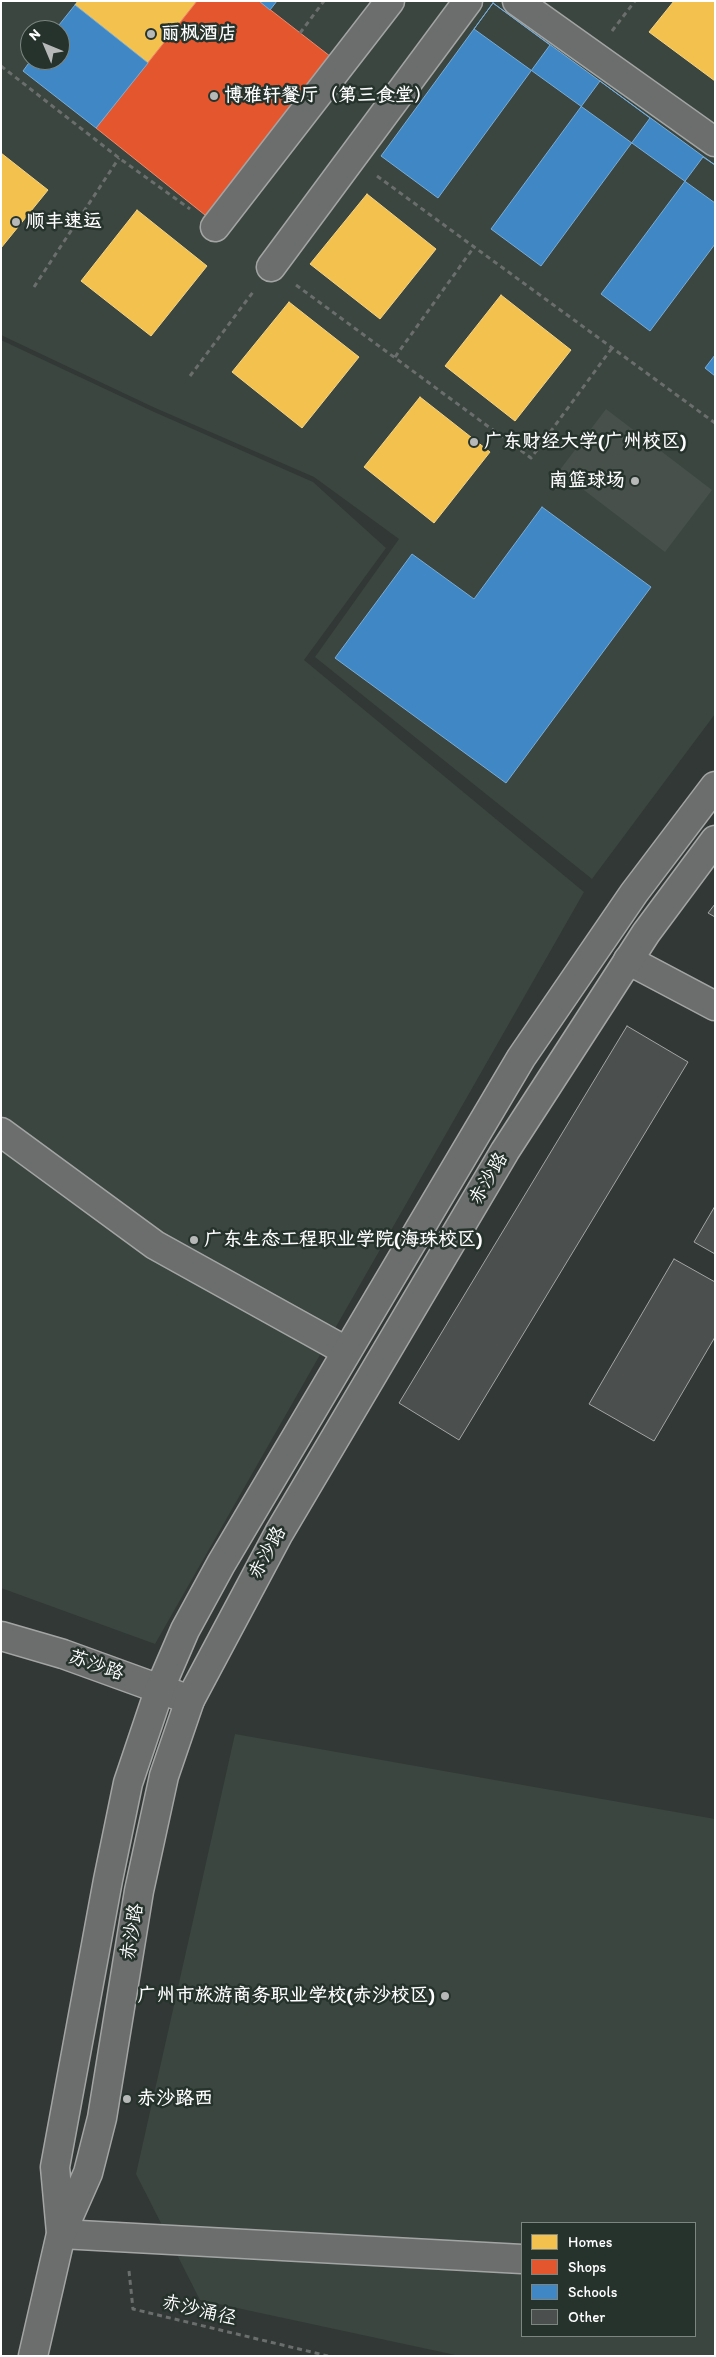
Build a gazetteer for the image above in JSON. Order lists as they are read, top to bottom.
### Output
{
  "streets": {
    "main road": ["赤沙路", "苏沙路"],
    "path": ["赤沙涌径"]
  },
  "crossings": [
    ["赤沙路", "苏沙路"]
  ],
  "places": [
    "丽枫酒店",
    "博雅轩餐厅（第三食堂）",
    "顺丰速运",
    "广东财经大学(广州校区)",
    "南篮球场",
    "广东生态工程职业学院(海珠校区)",
    "广州市旅游商务职业学校(赤沙校区)",
    "赤沙路西"
  ],
  "legend": [
    "Homes",
    "Shops",
    "Schools",
    "Other"
  ],
  "north": "top left"
}
